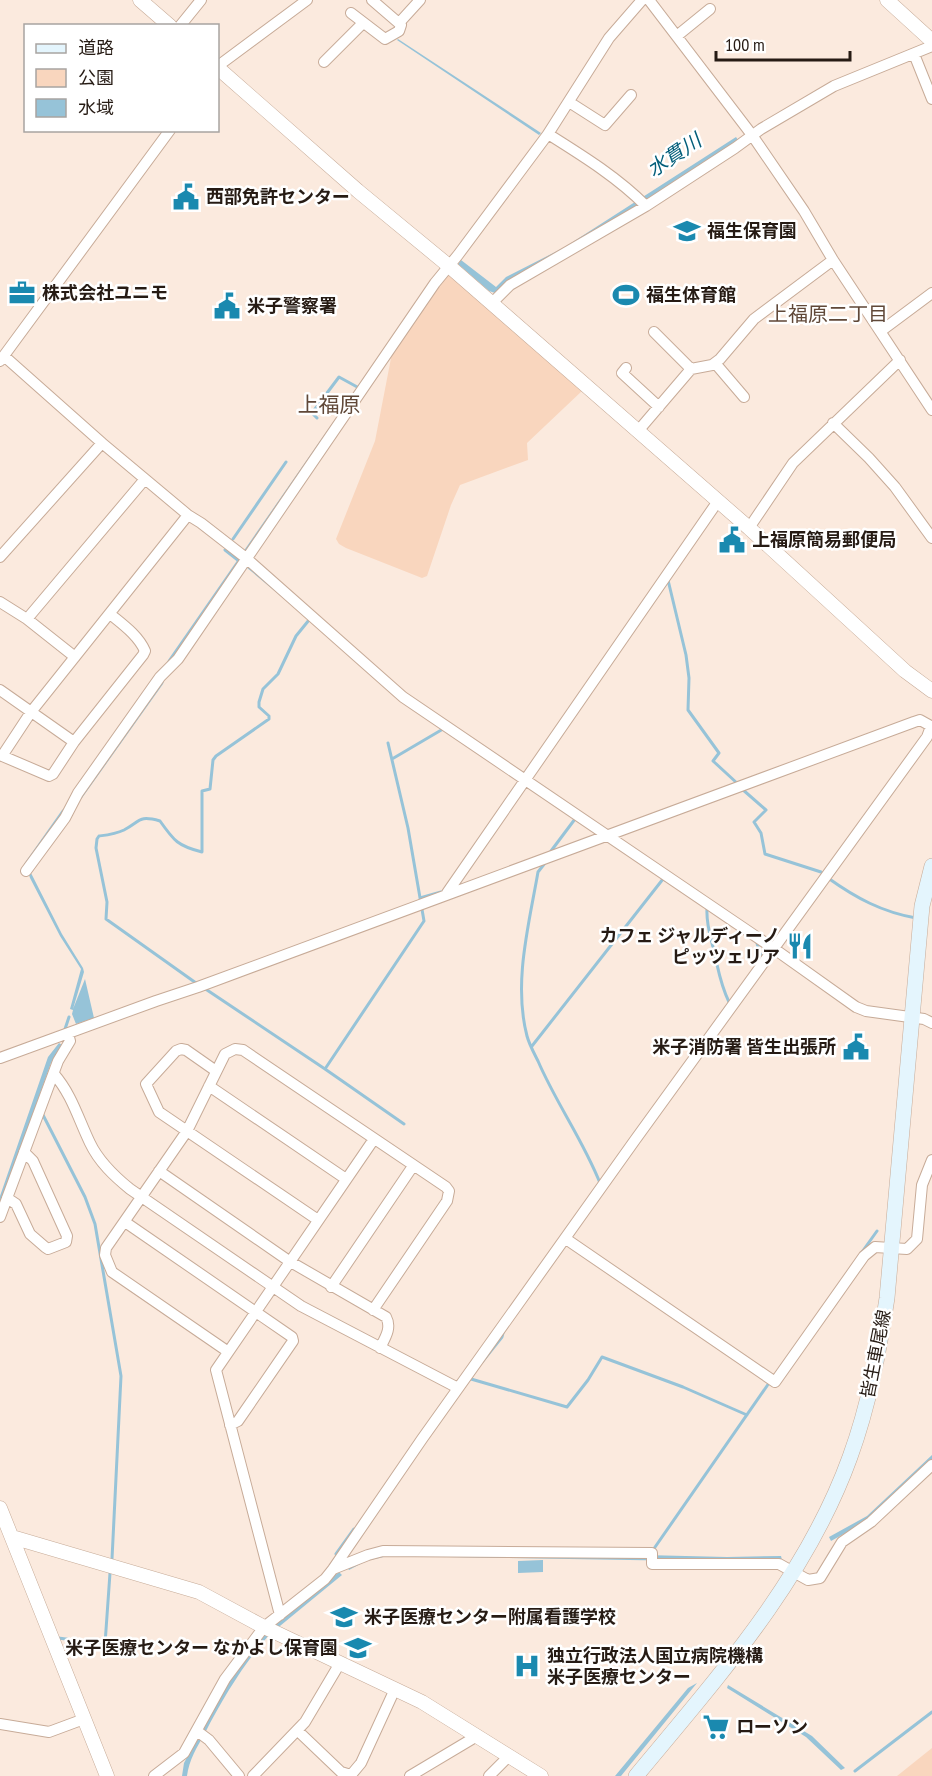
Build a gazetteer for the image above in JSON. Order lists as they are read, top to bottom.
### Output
{
  "streets": {
    "main road": ["皆生車尾線"]
  },
  "districts": ["上福原二丁目", "上福原"],
  "water": ["水貫川"],
  "places": {
    "public building": [
      "西部免許センター",
      "米子警察署",
      "上福原簡易郵便局",
      "米子消防署 皆生出張所"
    ],
    "school or university": ["福生保育園", "米子医療センター附属看護学校", "米子医療センター なかよし保育園"],
    "office": ["株式会社ユニモ"],
    "sports": ["福生体育館"],
    "restaurant": ["カフェ ジャルディーノ ピッツェリア"],
    "hospital": ["独立行政法人国立病院機構 米子医療センター"],
    "supermarket": ["ローソン"]
  },
  "legend": ["道路", "公園", "水域"],
  "scale_bar": "100 m"
}
